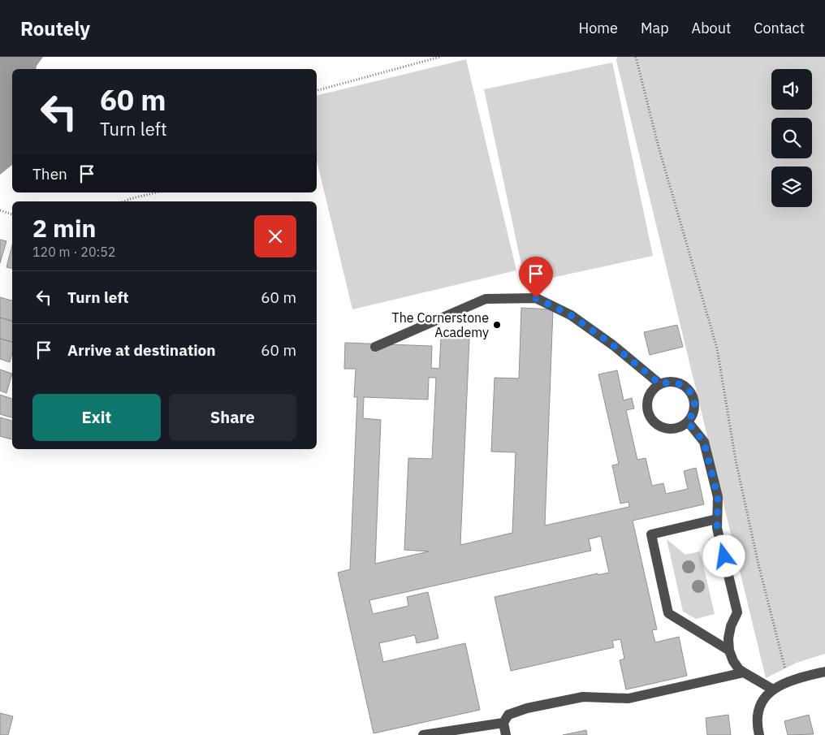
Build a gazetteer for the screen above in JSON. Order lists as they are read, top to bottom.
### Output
{
  "places": ["The Cornerstone Academy"],
  "page": {
    "header": "Routely",
    "nav": [
      "Home",
      "Map",
      "About",
      "Contact"
    ],
    "turn": ["60 m", "Turn left"],
    "then": "Then",
    "heading": ["2 min", "120 m · 20:52"],
    "list": [
      {
        "name": "Turn left",
        "value": "60 m"
      },
      {
        "name": "Arrive at destination",
        "value": "60 m"
      }
    ],
    "buttons": ["Exit", "Share"]
  }
}
